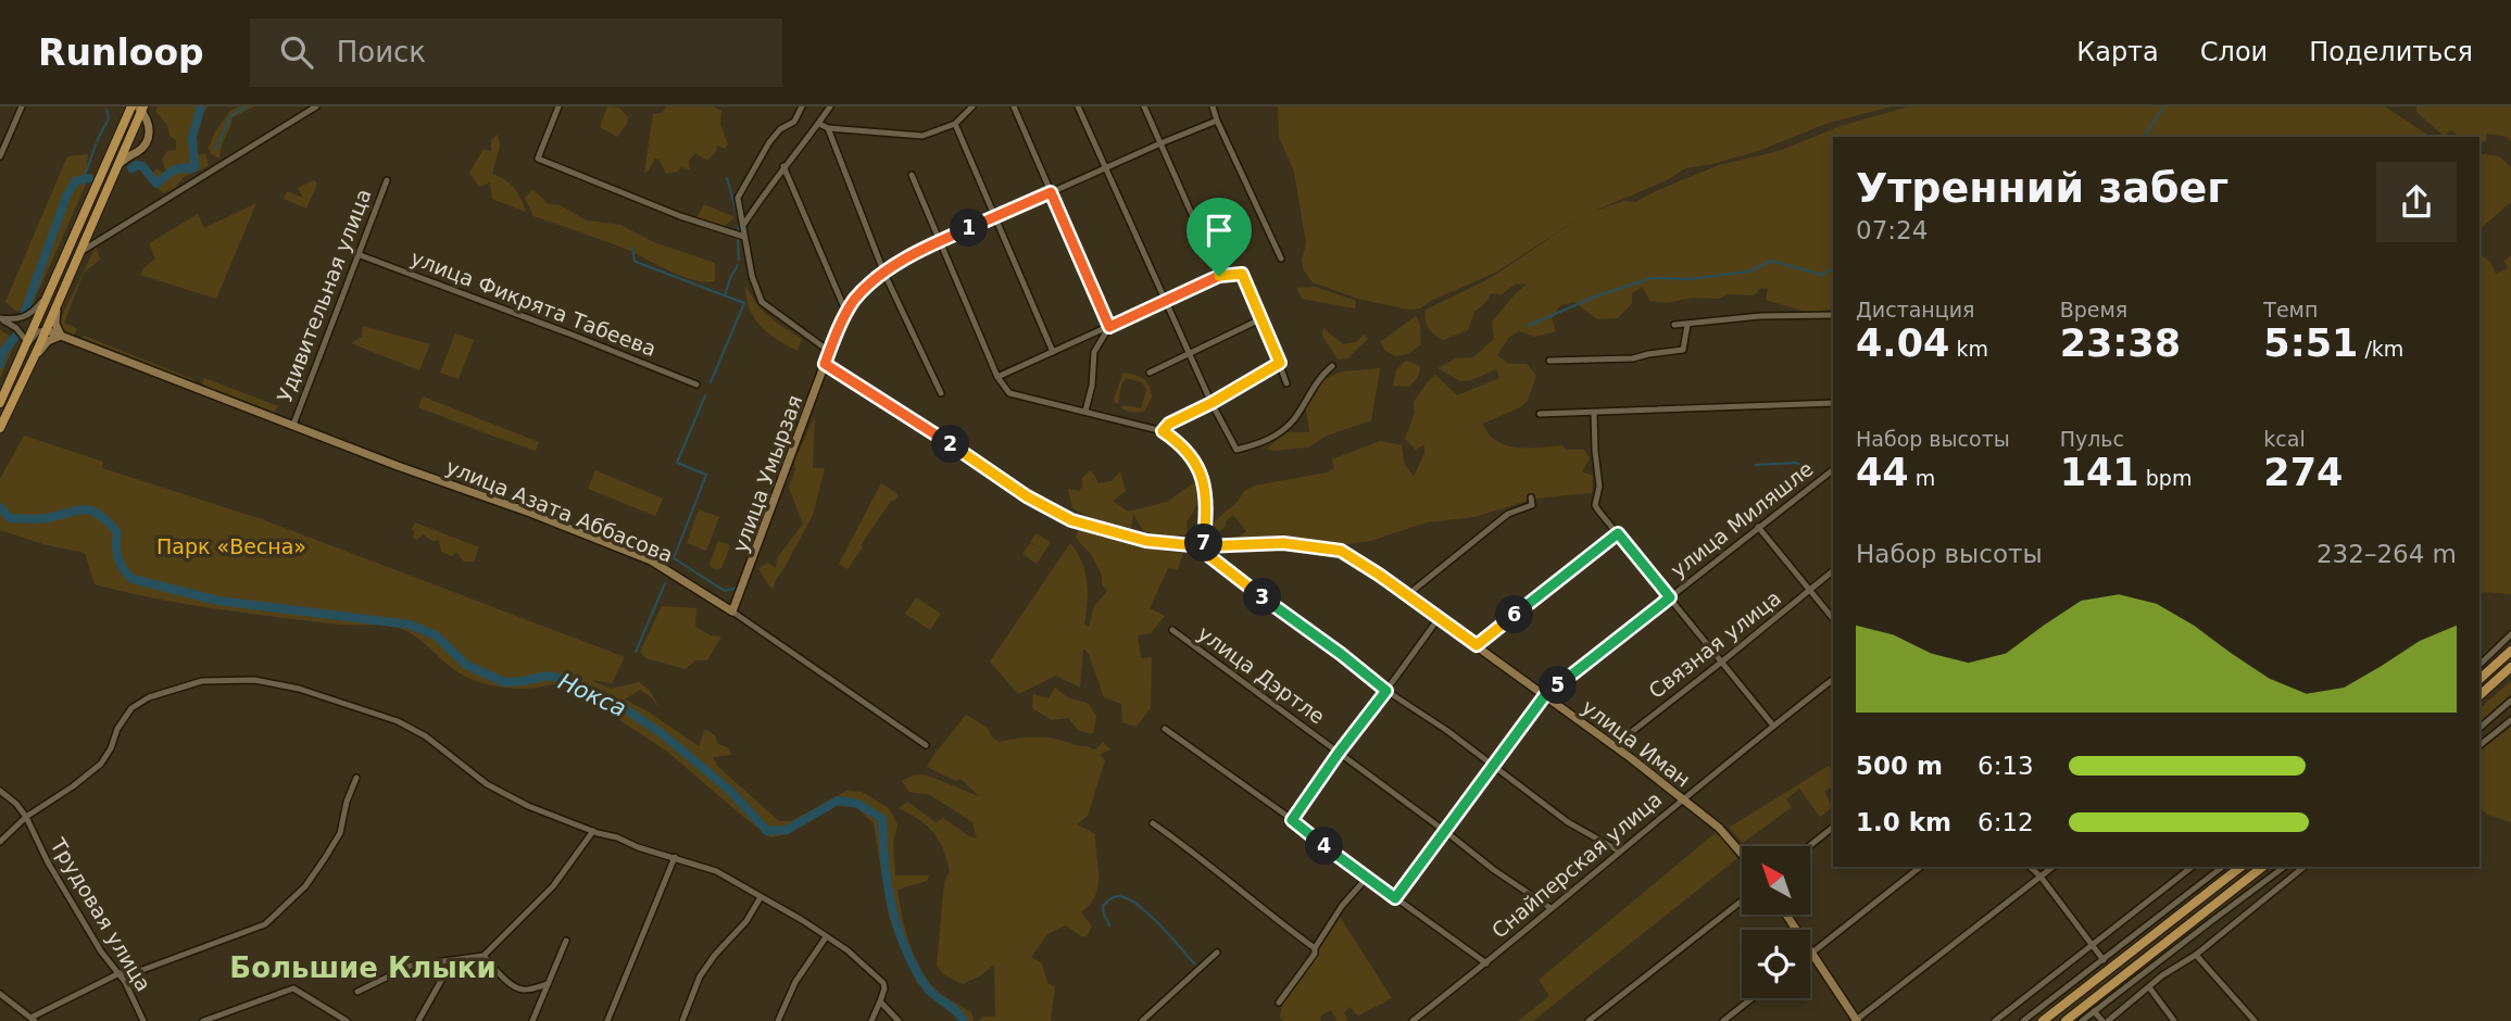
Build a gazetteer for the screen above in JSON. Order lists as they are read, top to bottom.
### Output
{
  "streets": {
    "street": [
      "Удивительная улица",
      "улица Фикрята Табеева",
      "улица Умырзая",
      "улица Азата Аббасова",
      "улица Миляшле",
      "Связная улица",
      "улица Дэртле",
      "улица Иман",
      "Снайперская улица",
      "Трудовая улица"
    ]
  },
  "crossings": [
    ["Удивительная улица", "улица Фикрята Табеева"],
    ["Удивительная улица", "улица Азата Аббасова"],
    ["улица Умырзая", "улица Азата Аббасова"],
    ["улица Умырзая", "улица Иман"],
    ["улица Миляшле", "улица Дэртле"],
    ["улица Миляшле", "улица Иман"],
    ["Связная улица", "улица Иман"],
    ["улица Дэртле", "Снайперская улица"],
    ["улица Иман", "Снайперская улица"]
  ],
  "districts": ["Большие Клыки"],
  "water": ["Нокса"],
  "parks": ["Парк «Весна»"],
  "north": "top left",
  "page": {
    "header": "Runloop",
    "search": "Поиск",
    "nav": ["Карта", "Слои", "Поделиться"],
    "heading": ["Утренний забег", "07:24"],
    "pins": [
      "1",
      "2",
      "7",
      "3",
      "6",
      "5",
      "4"
    ],
    "stats": [
      ["Дистанция", "4.04 km"],
      ["Время", "23:38"],
      ["Темп", "5:51 /km"],
      ["Набор высоты", "44 m"],
      ["Пульс", "141 bpm"],
      ["kcal", "274"]
    ],
    "chart": ["Набор высоты", "232–264 m"],
    "list": [
      {
        "name": "500 m",
        "note": "6:13"
      },
      {
        "name": "1.0 km",
        "note": "6:12"
      }
    ]
  }
}
